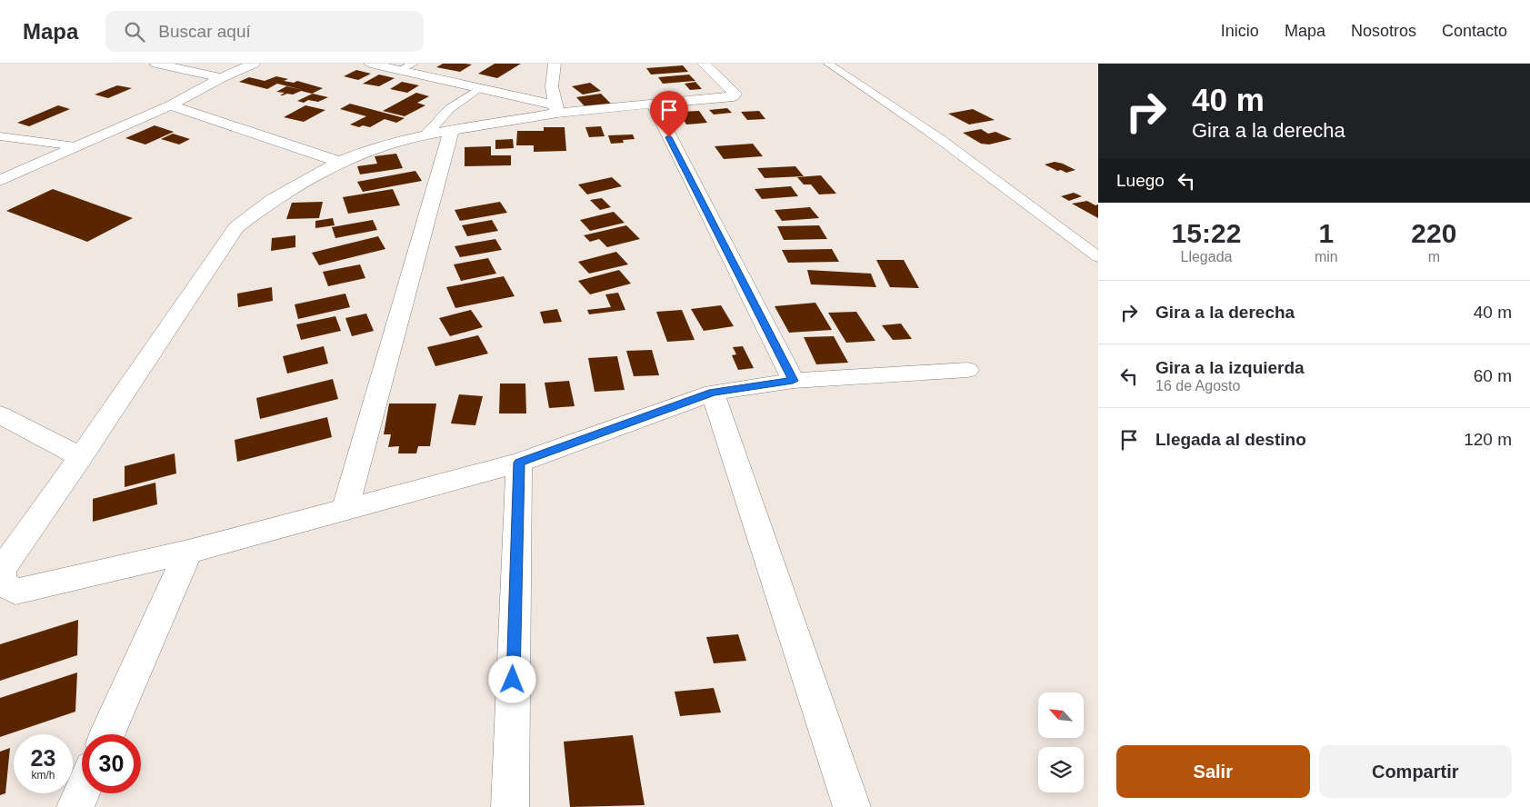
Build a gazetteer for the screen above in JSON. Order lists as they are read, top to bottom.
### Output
{
  "north": "top left",
  "page": {
    "header": "Mapa",
    "search": "Buscar aquí",
    "nav": [
      "Inicio",
      "Mapa",
      "Nosotros",
      "Contacto"
    ],
    "turn": ["40 m", "Gira a la derecha"],
    "then": "Luego",
    "eta": [
      "15:22",
      "Llegada",
      "1",
      "min",
      "220",
      "m"
    ],
    "list": [
      {
        "name": "Gira a la derecha",
        "value": "40 m"
      },
      {
        "name": "Gira a la izquierda",
        "note": "16 de Agosto",
        "value": "60 m"
      },
      {
        "name": "Llegada al destino",
        "value": "120 m"
      }
    ],
    "speed": "23 km/h",
    "limit": "30",
    "buttons": ["Salir", "Compartir"]
  }
}
